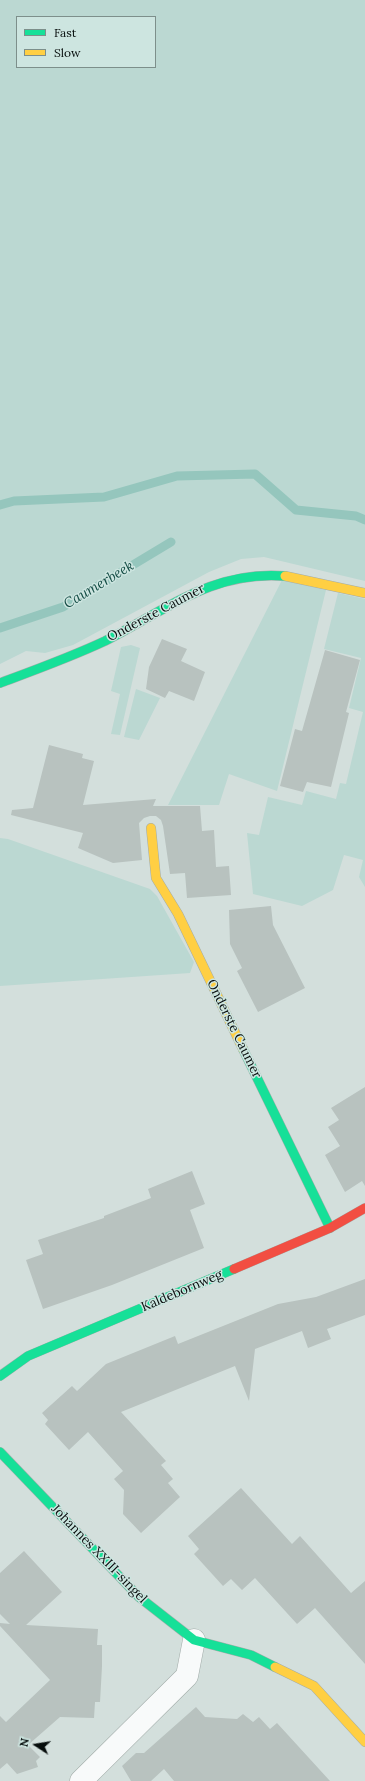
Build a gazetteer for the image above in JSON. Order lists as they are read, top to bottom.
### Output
{
  "streets": {
    "street": ["Onderste Caumer", "Kaldebornweg", "Johannes XXIII-singel"]
  },
  "crossings": [
    ["Onderste Caumer", "Kaldebornweg"]
  ],
  "water": ["Caumerbeek"],
  "legend": ["Fast", "Slow"],
  "north": "left"
}
